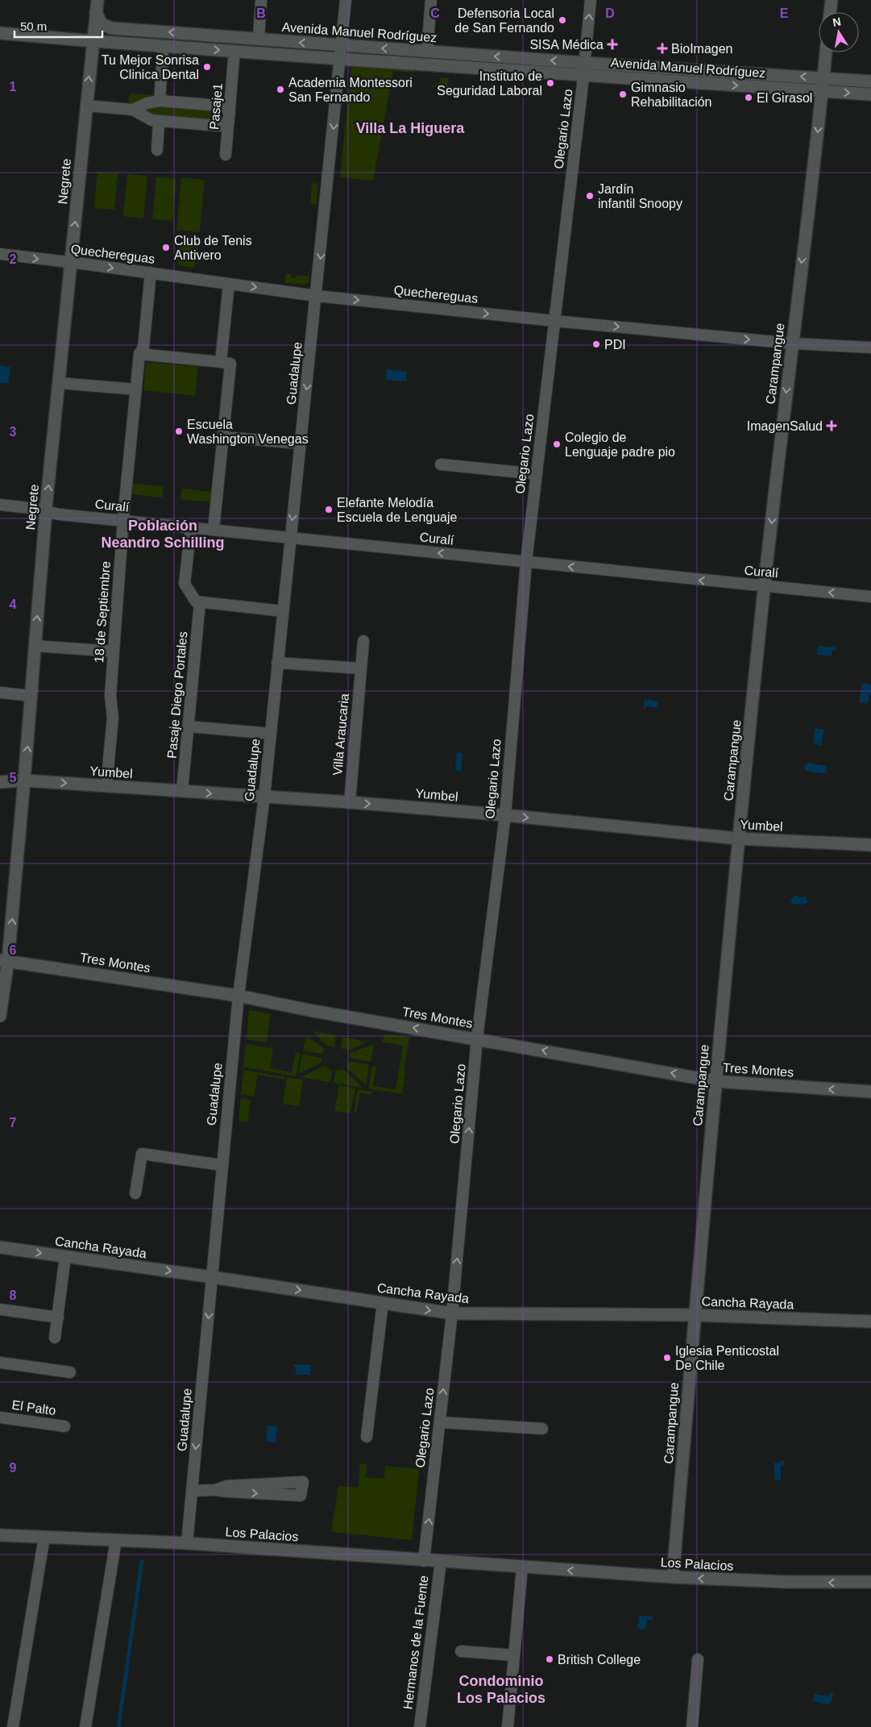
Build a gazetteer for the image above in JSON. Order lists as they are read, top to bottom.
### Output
{
  "streets": {
    "main road": [
      "Avenida Manuel Rodríguez",
      "Negrete",
      "Carampangue",
      "Yumbel",
      "Tres Montes",
      "Cancha Rayada",
      "Los Palacios"
    ],
    "street": [
      "Pasaje1",
      "Olegario Lazo",
      "Quechereguas",
      "Guadalupe",
      "Curalí",
      "18 de Septiembre",
      "Pasaje Diego Portales",
      "Villa Araucaria",
      "El Palto",
      "Hermanos de la Fuente"
    ]
  },
  "crossings": [
    ["Avenida Manuel Rodríguez", "Olegario Lazo"],
    ["Avenida Manuel Rodríguez", "Negrete"],
    ["Avenida Manuel Rodríguez", "Carampangue"],
    ["Avenida Manuel Rodríguez", "Guadalupe"],
    ["Olegario Lazo", "Quechereguas"],
    ["Olegario Lazo", "Curalí"],
    ["Olegario Lazo", "Yumbel"],
    ["Olegario Lazo", "Tres Montes"],
    ["Olegario Lazo", "Cancha Rayada"],
    ["Olegario Lazo", "Los Palacios"],
    ["Negrete", "Quechereguas"],
    ["Negrete", "Curalí"],
    ["Negrete", "Yumbel"],
    ["Negrete", "Tres Montes"],
    ["Quechereguas", "Carampangue"],
    ["Quechereguas", "Guadalupe"],
    ["Quechereguas", "18 de Septiembre"],
    ["Carampangue", "Curalí"],
    ["Carampangue", "Yumbel"],
    ["Carampangue", "Tres Montes"],
    ["Carampangue", "Cancha Rayada"],
    ["Carampangue", "Los Palacios"],
    ["Guadalupe", "Curalí"],
    ["Guadalupe", "Yumbel"],
    ["Guadalupe", "Tres Montes"],
    ["Guadalupe", "Cancha Rayada"],
    ["Guadalupe", "Los Palacios"],
    ["Curalí", "18 de Septiembre"],
    ["18 de Septiembre", "Yumbel"],
    ["Pasaje Diego Portales", "Yumbel"],
    ["Villa Araucaria", "Yumbel"],
    ["Los Palacios", "Hermanos de la Fuente"]
  ],
  "one_way": [
    "Olegario Lazo",
    "Negrete",
    "Quechereguas",
    "Guadalupe",
    "Curalí",
    "Yumbel",
    "Tres Montes",
    "Cancha Rayada",
    "Los Palacios"
  ],
  "districts": ["Villa La Higuera", "Población Neandro Schilling", "Condominio Los Palacios"],
  "places": {
    "other": [
      "Defensoria Local de San Fernando",
      "Tu Mejor Sonrisa Clinica Dental",
      "Instituto de Seguridad Laboral",
      "Academia Montessori San Fernando",
      "Gimnasio Rehabilitación",
      "El Girasol",
      "Jardín infantil Snoopy",
      "Club de Tenis Antivero",
      "PDI",
      "Escuela Washington Venegas",
      "Colegio de Lenguaje padre pio",
      "Elefante Melodía Escuela de Lenguaje",
      "Iglesia Penticostal De Chile",
      "British College"
    ],
    "health": ["SISA Médica", "BioImagen", "ImagenSalud"]
  },
  "scale_bar": "50 m",
  "north": "top",
  "grid": {
    "columns": [
      "B",
      "C",
      "D",
      "E"
    ],
    "rows": [
      "1",
      "2",
      "3",
      "4",
      "5",
      "6",
      "7",
      "8",
      "9"
    ]
  }
}
